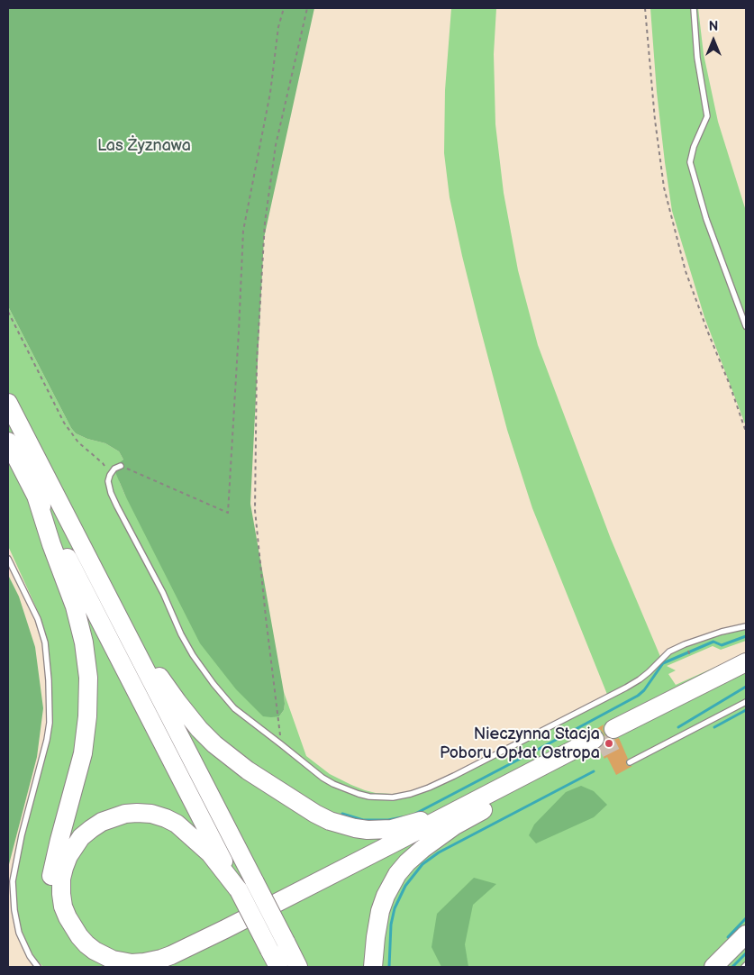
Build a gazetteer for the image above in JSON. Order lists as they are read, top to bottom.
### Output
{
  "parks": ["Las Żyznawa"],
  "places": ["Nieczynna Stacja Poboru Opłat Ostropa"],
  "north": "top"
}
